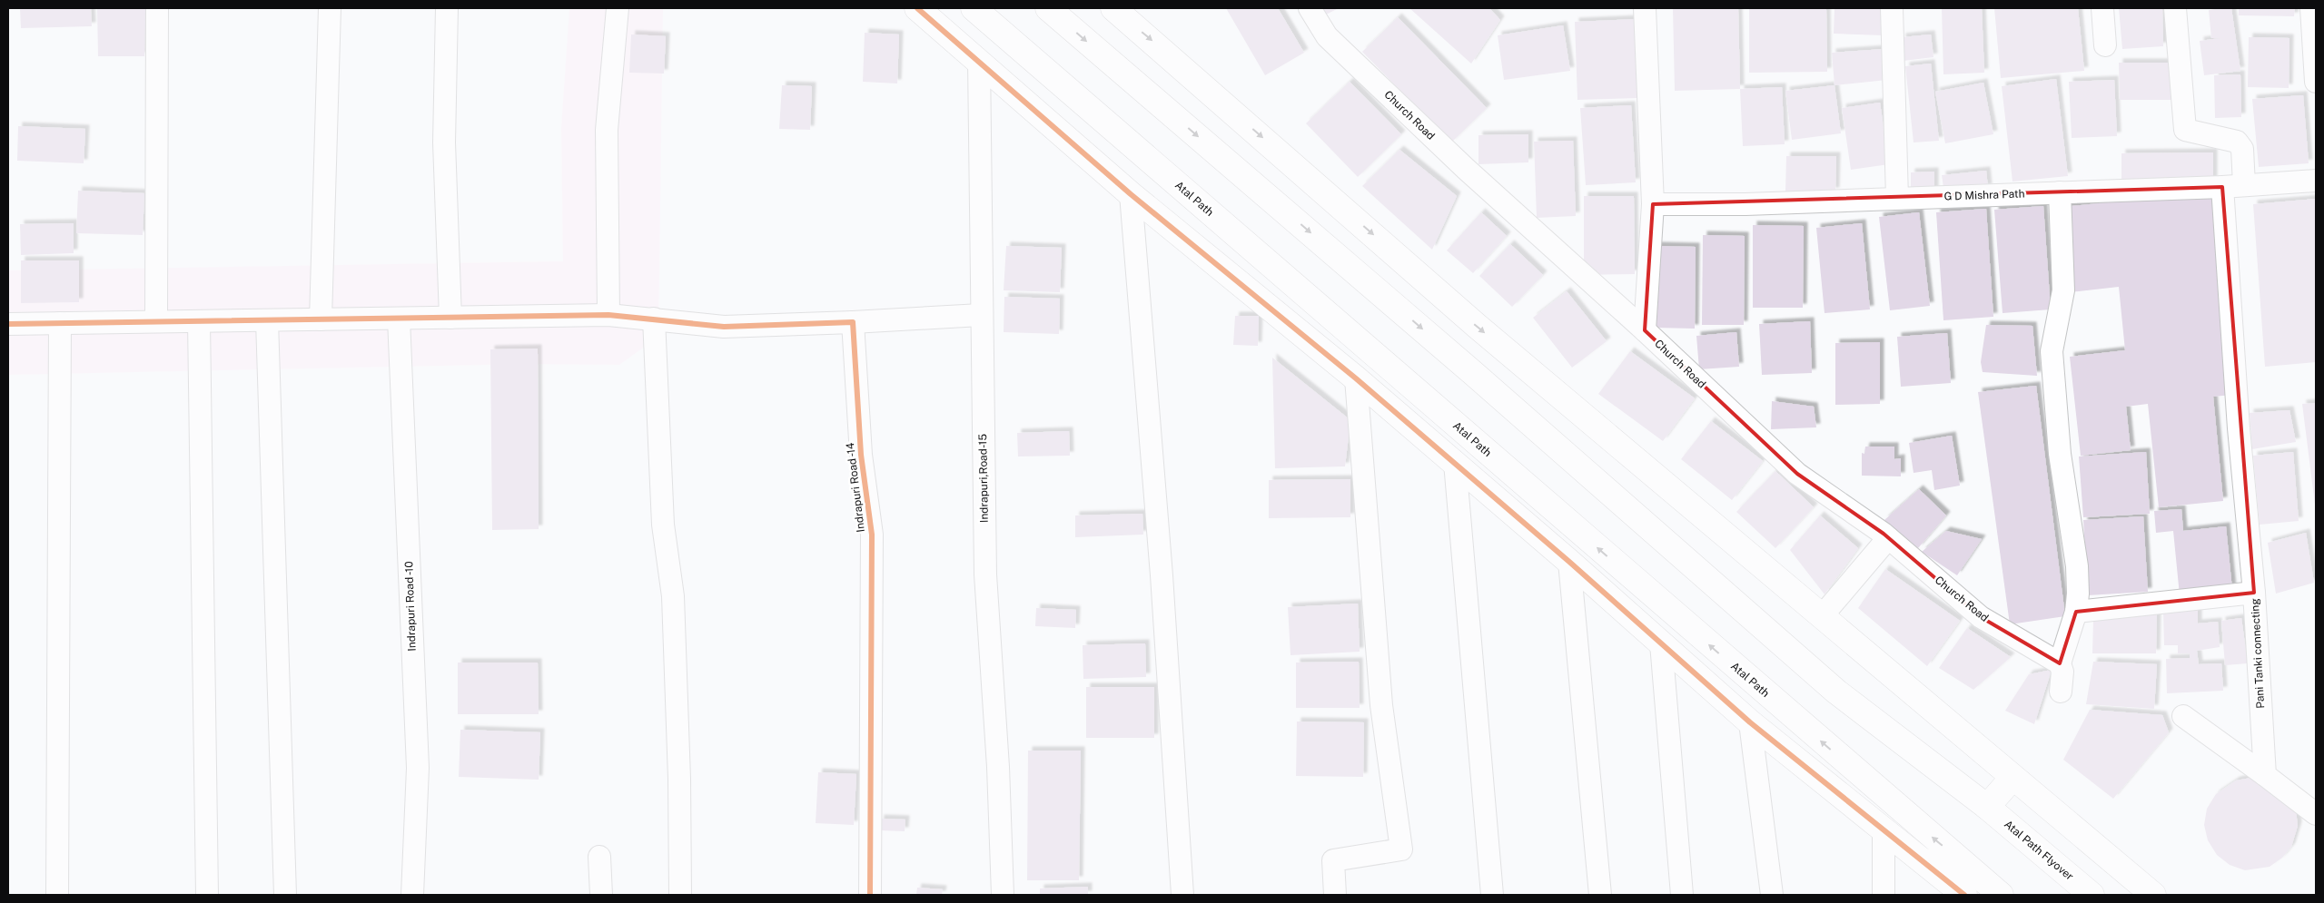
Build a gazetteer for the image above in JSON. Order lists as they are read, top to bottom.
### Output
{
  "streets": {
    "main road": ["Atal Path", "Atal Path Flyover"],
    "street": [
      "Church Road",
      "G D Mishra Path",
      "Indrapuri,Road-15",
      "Indrapuri Road -14",
      "Indrapuri Road -10",
      "Pani Tanki connecting"
    ]
  }
}
